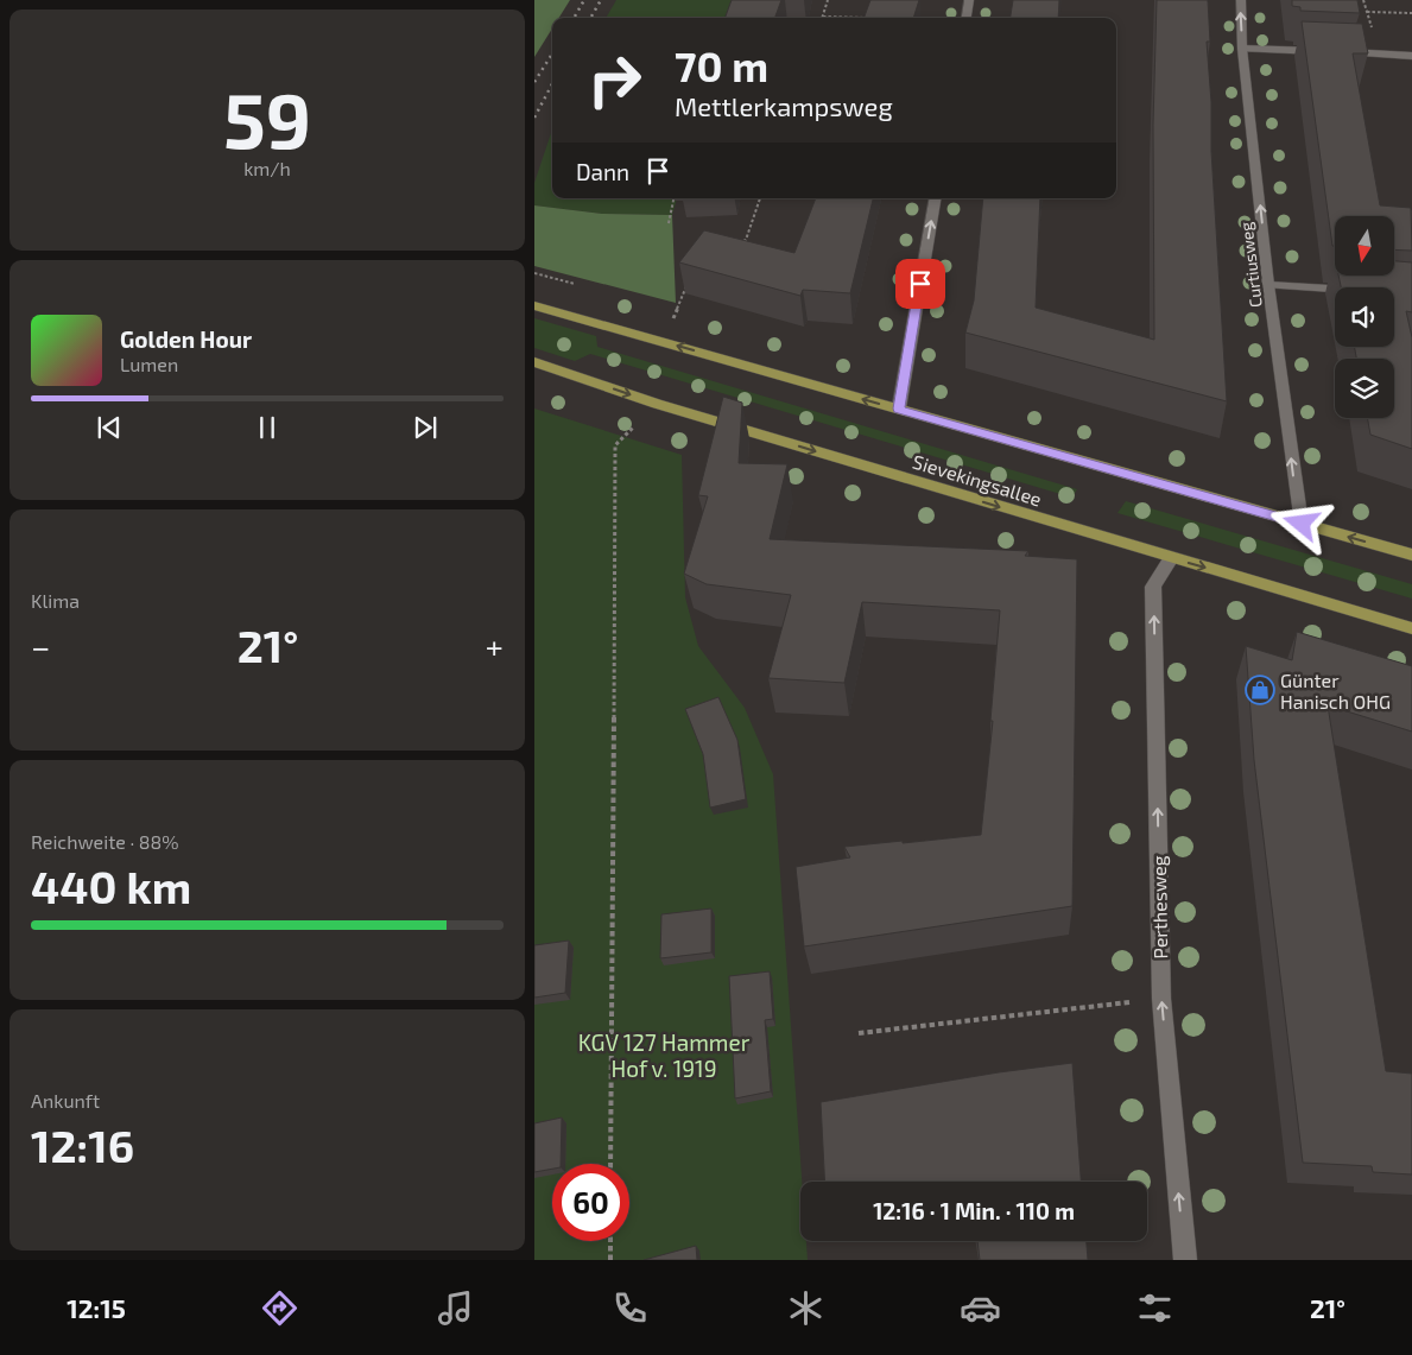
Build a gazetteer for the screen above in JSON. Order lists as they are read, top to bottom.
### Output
{
  "streets": {
    "main road": ["Sievekingsallee"],
    "street": ["Curtiusweg", "Perthesweg"]
  },
  "crossings": [
    ["Sievekingsallee", "Perthesweg"]
  ],
  "one_way": ["Curtiusweg", "Perthesweg"],
  "parks": ["KGV 127 Hammer Hof v. 1919"],
  "places": {
    "shop": ["Günter Hanisch OHG"]
  },
  "north": "bottom",
  "page": {
    "tile": [
      ["59", "km/h"],
      "Klima",
      ["Reichweite · 88%", "440 km"],
      ["Ankunft", "12:16"]
    ],
    "turn": ["70 m", "Mettlerkampsweg"],
    "then": "Dann",
    "song": ["Golden Hour", "Lumen"],
    "heat": ["−", "21°", "+"],
    "limit": "60",
    "trip": "12:16 · 1 Min. · 110 m",
    "tabs": ["12:15", "21°"]
  }
}
